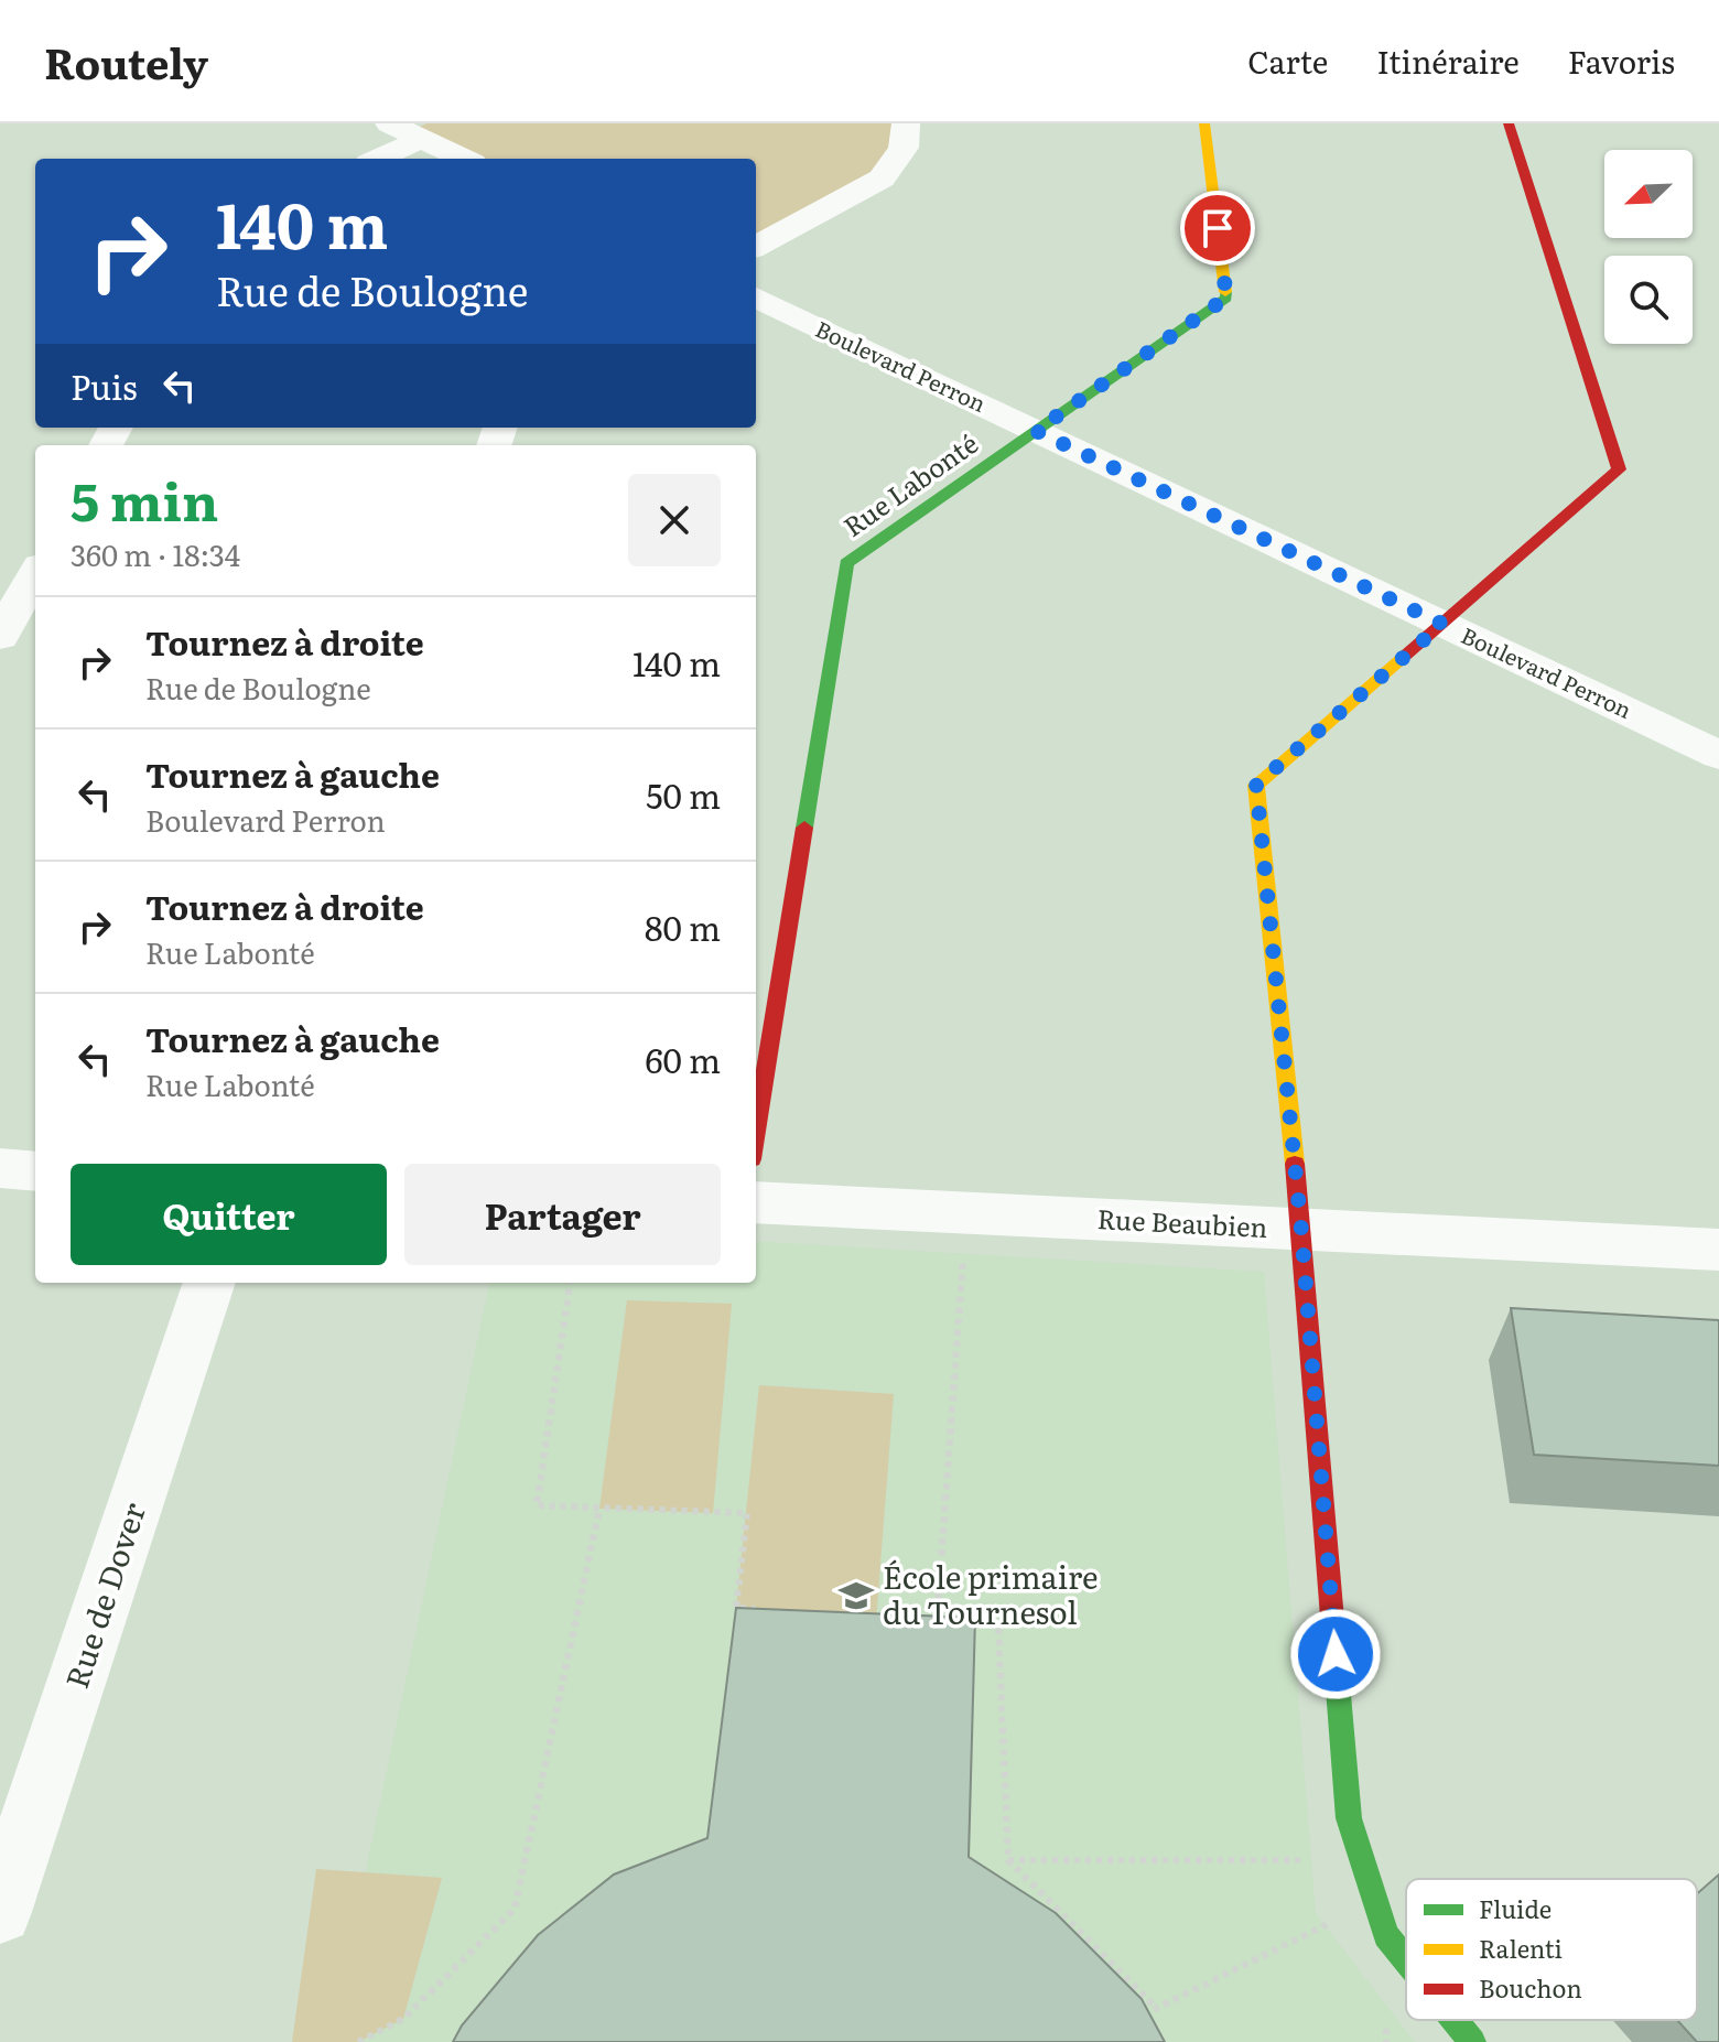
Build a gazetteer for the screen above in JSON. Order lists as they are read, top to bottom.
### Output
{
  "streets": {
    "street": [
      "Boulevard Perron",
      "Rue Labonté",
      "Rue Beaubien",
      "Rue de Dover"
    ]
  },
  "crossings": [
    ["Boulevard Perron", "Rue Labonté"]
  ],
  "places": {
    "school or university": ["École primaire du Tournesol"]
  },
  "legend": ["Fluide", "Ralenti", "Bouchon"],
  "north": "bottom left",
  "page": {
    "header": "Routely",
    "nav": ["Carte", "Itinéraire", "Favoris"],
    "turn": ["140 m", "Rue de Boulogne"],
    "then": "Puis",
    "heading": ["5 min", "360 m · 18:34"],
    "list": [
      {
        "name": "Tournez à droite",
        "note": "Rue de Boulogne",
        "value": "140 m"
      },
      {
        "name": "Tournez à gauche",
        "note": "Boulevard Perron",
        "value": "50 m"
      },
      {
        "name": "Tournez à droite",
        "note": "Rue Labonté",
        "value": "80 m"
      },
      {
        "name": "Tournez à gauche",
        "note": "Rue Labonté",
        "value": "60 m"
      }
    ],
    "buttons": ["Quitter", "Partager"]
  }
}
